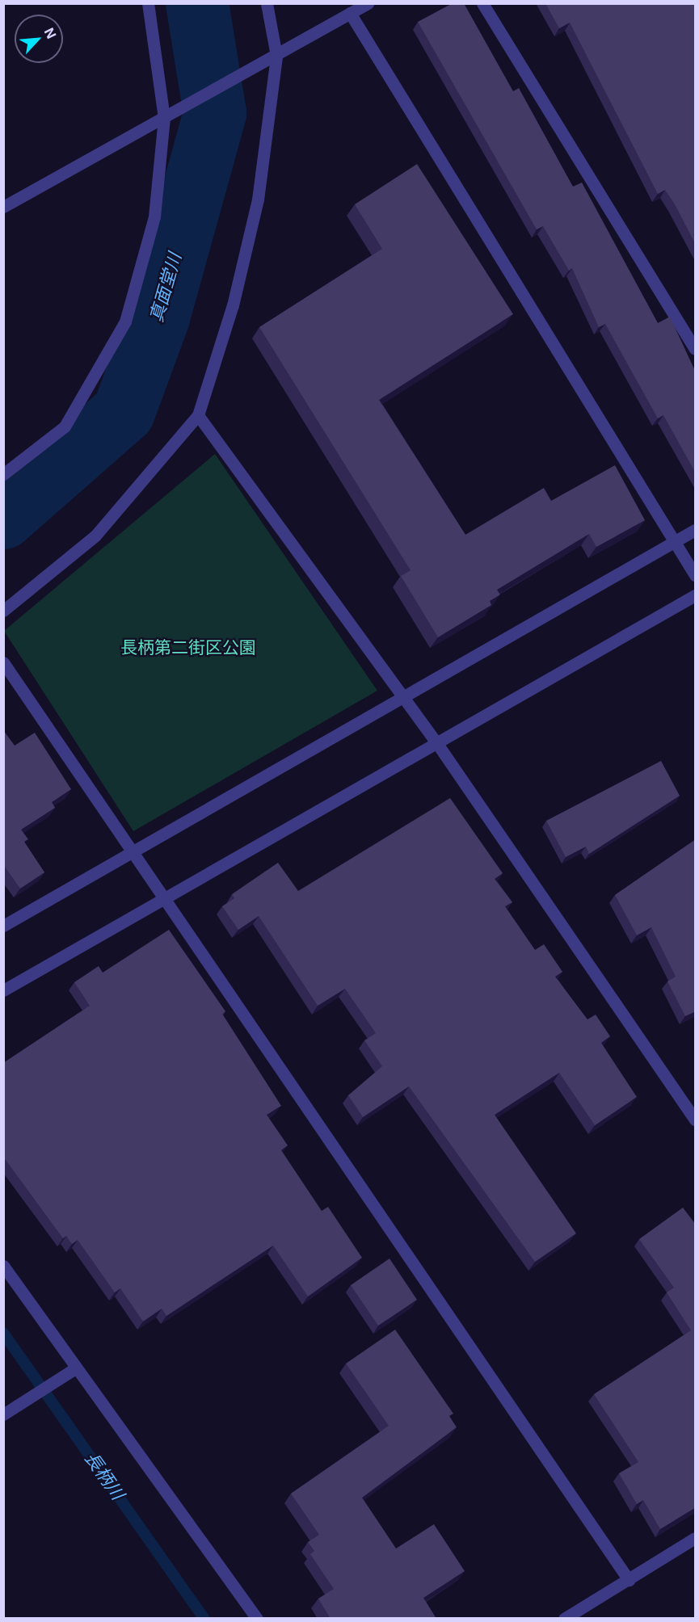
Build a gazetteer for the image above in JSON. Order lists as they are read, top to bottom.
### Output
{
  "water": ["真面堂川", "長柄川"],
  "parks": ["長柄第二街区公園"],
  "north": "top right"
}
